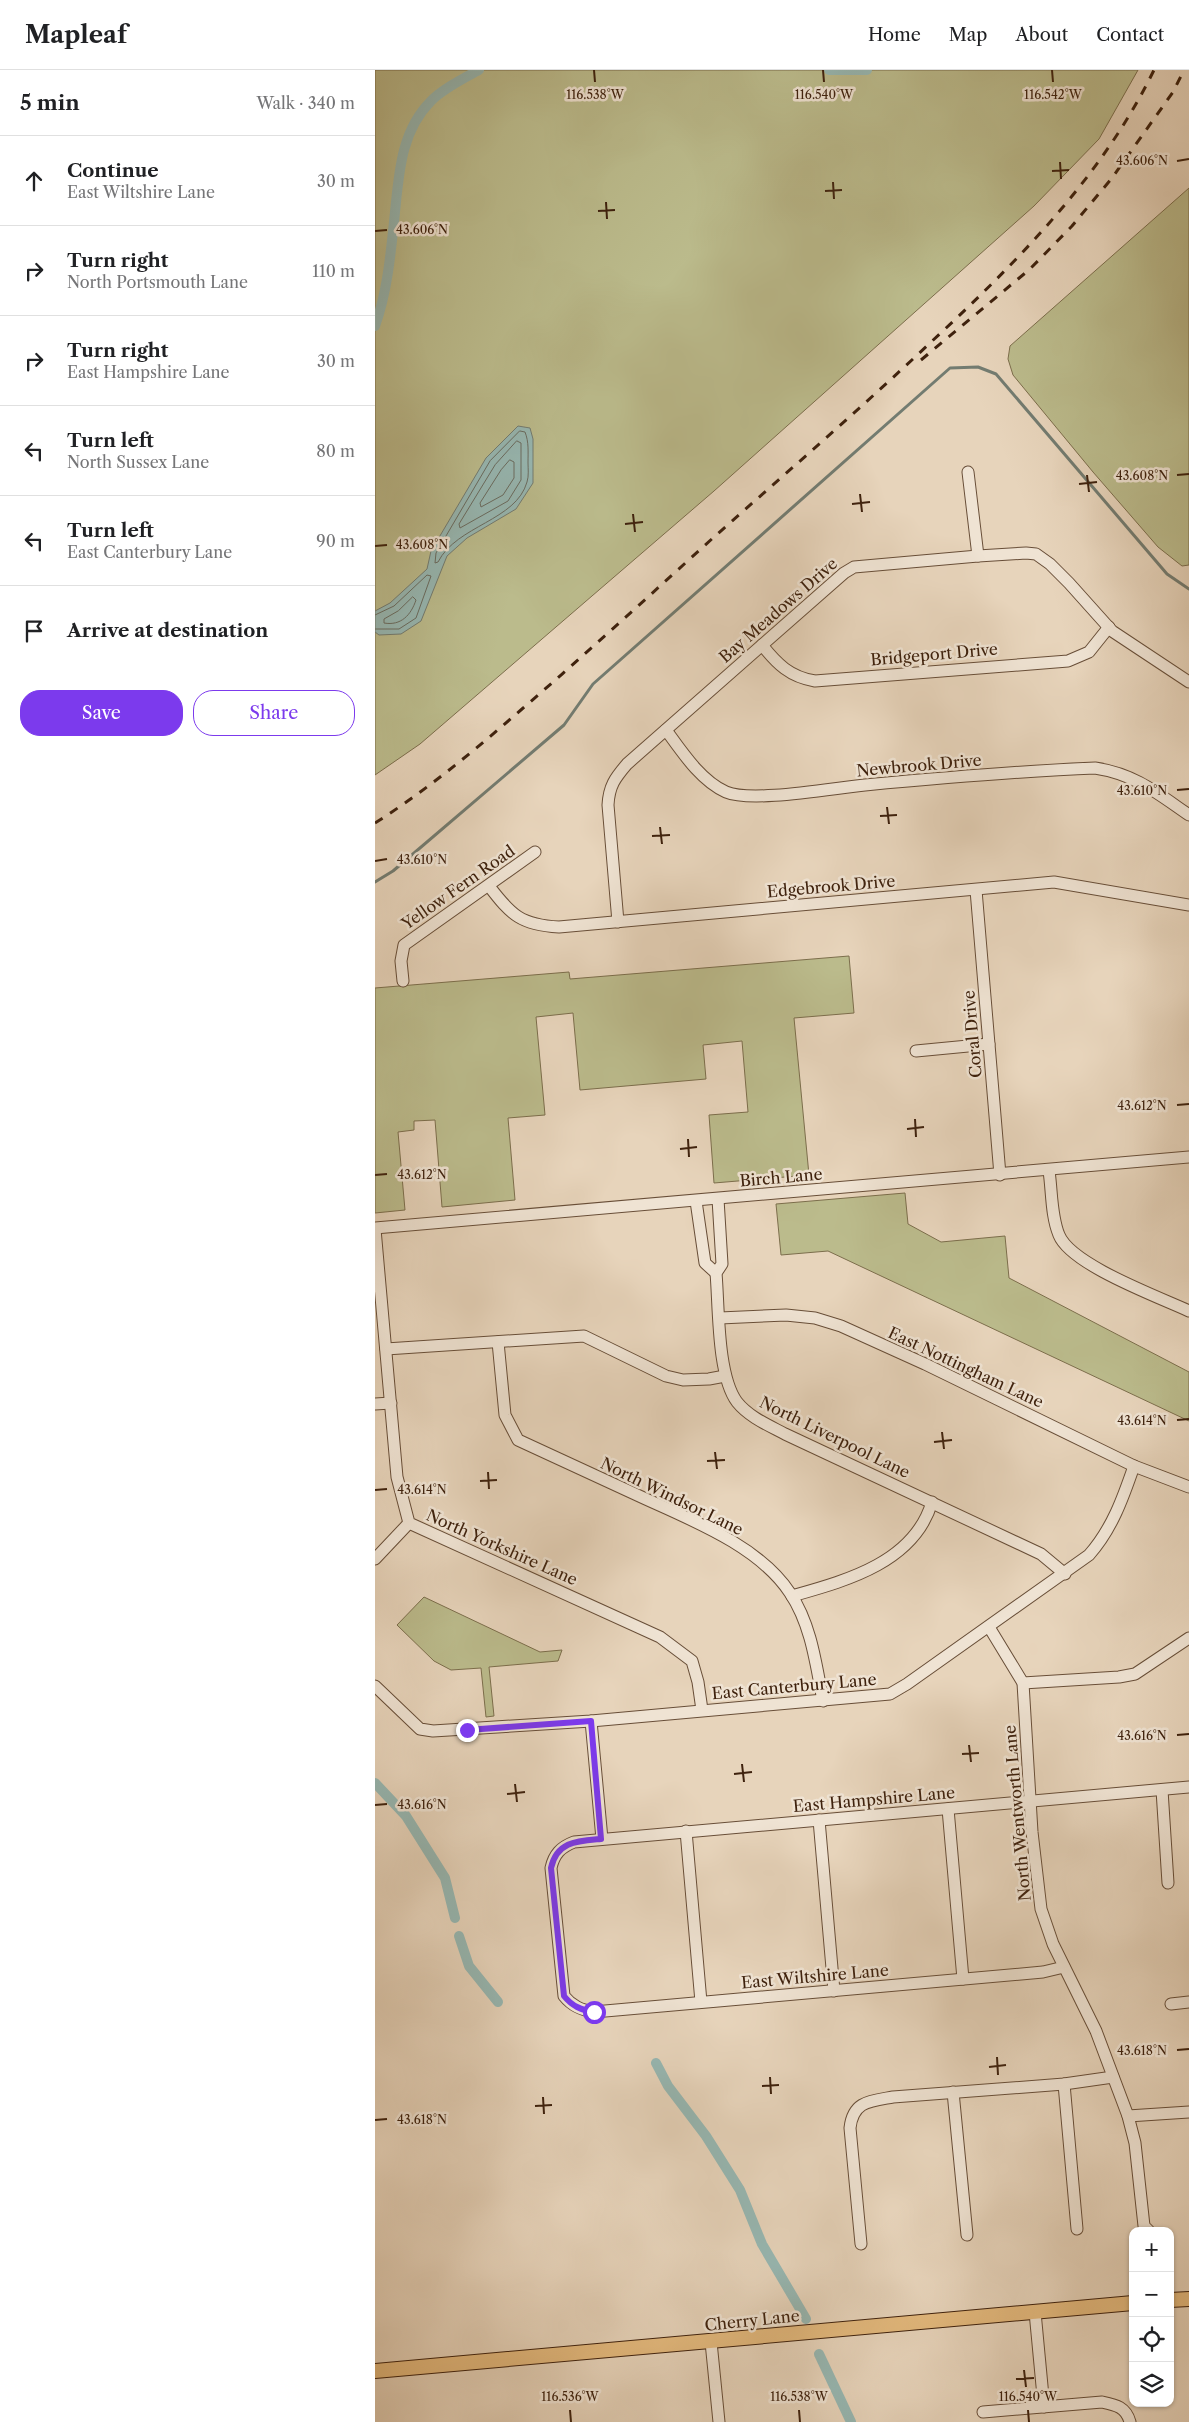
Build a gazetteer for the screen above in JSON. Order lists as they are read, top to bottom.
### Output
{
  "streets": {
    "main road": ["Cherry Lane"],
    "street": [
      "Bay Meadows Drive",
      "Bridgeport Drive",
      "Newbrook Drive",
      "Edgebrook Drive",
      "Yellow Fern Road",
      "Coral Drive",
      "Birch Lane",
      "East Nottingham Lane",
      "North Liverpool Lane",
      "North Windsor Lane",
      "North Yorkshire Lane",
      "East Canterbury Lane",
      "East Hampshire Lane",
      "North Wentworth Lane",
      "East Wiltshire Lane"
    ]
  },
  "crossings": [
    ["Bay Meadows Drive", "Bridgeport Drive"],
    ["Bay Meadows Drive", "Newbrook Drive"],
    ["Bay Meadows Drive", "Edgebrook Drive"],
    ["Edgebrook Drive", "Yellow Fern Road"],
    ["Edgebrook Drive", "Coral Drive"],
    ["Coral Drive", "Birch Lane"],
    ["Birch Lane", "North Liverpool Lane"],
    ["Birch Lane", "North Yorkshire Lane"],
    ["East Nottingham Lane", "North Liverpool Lane"],
    ["East Nottingham Lane", "East Canterbury Lane"],
    ["North Liverpool Lane", "East Canterbury Lane"],
    ["North Windsor Lane", "East Canterbury Lane"],
    ["North Yorkshire Lane", "East Canterbury Lane"],
    ["East Canterbury Lane", "North Wentworth Lane"],
    ["East Hampshire Lane", "North Wentworth Lane"],
    ["East Hampshire Lane", "East Wiltshire Lane"],
    ["North Wentworth Lane", "East Wiltshire Lane"]
  ],
  "page": {
    "header": "Mapleaf",
    "nav": [
      "Home",
      "Map",
      "About",
      "Contact"
    ],
    "heading": ["5 min", "Walk · 340 m"],
    "list": [
      ["Continue", "East Wiltshire Lane", "30 m"],
      ["Turn right", "North Portsmouth Lane", "110 m"],
      ["Turn right", "East Hampshire Lane", "30 m"],
      ["Turn left", "North Sussex Lane", "80 m"],
      ["Turn left", "East Canterbury Lane", "90 m"],
      "Arrive at destination"
    ],
    "buttons": ["Save", "Share"],
    "map_buttons": ["+", "−"]
  },
  "coordinates": [
    "116.538°W",
    "116.540°W",
    "116.542°W",
    "43.606°N",
    "43.608°N",
    "43.610°N",
    "43.612°N",
    "43.614°N",
    "43.616°N",
    "43.618°N",
    "116.536°W"
  ]
}
